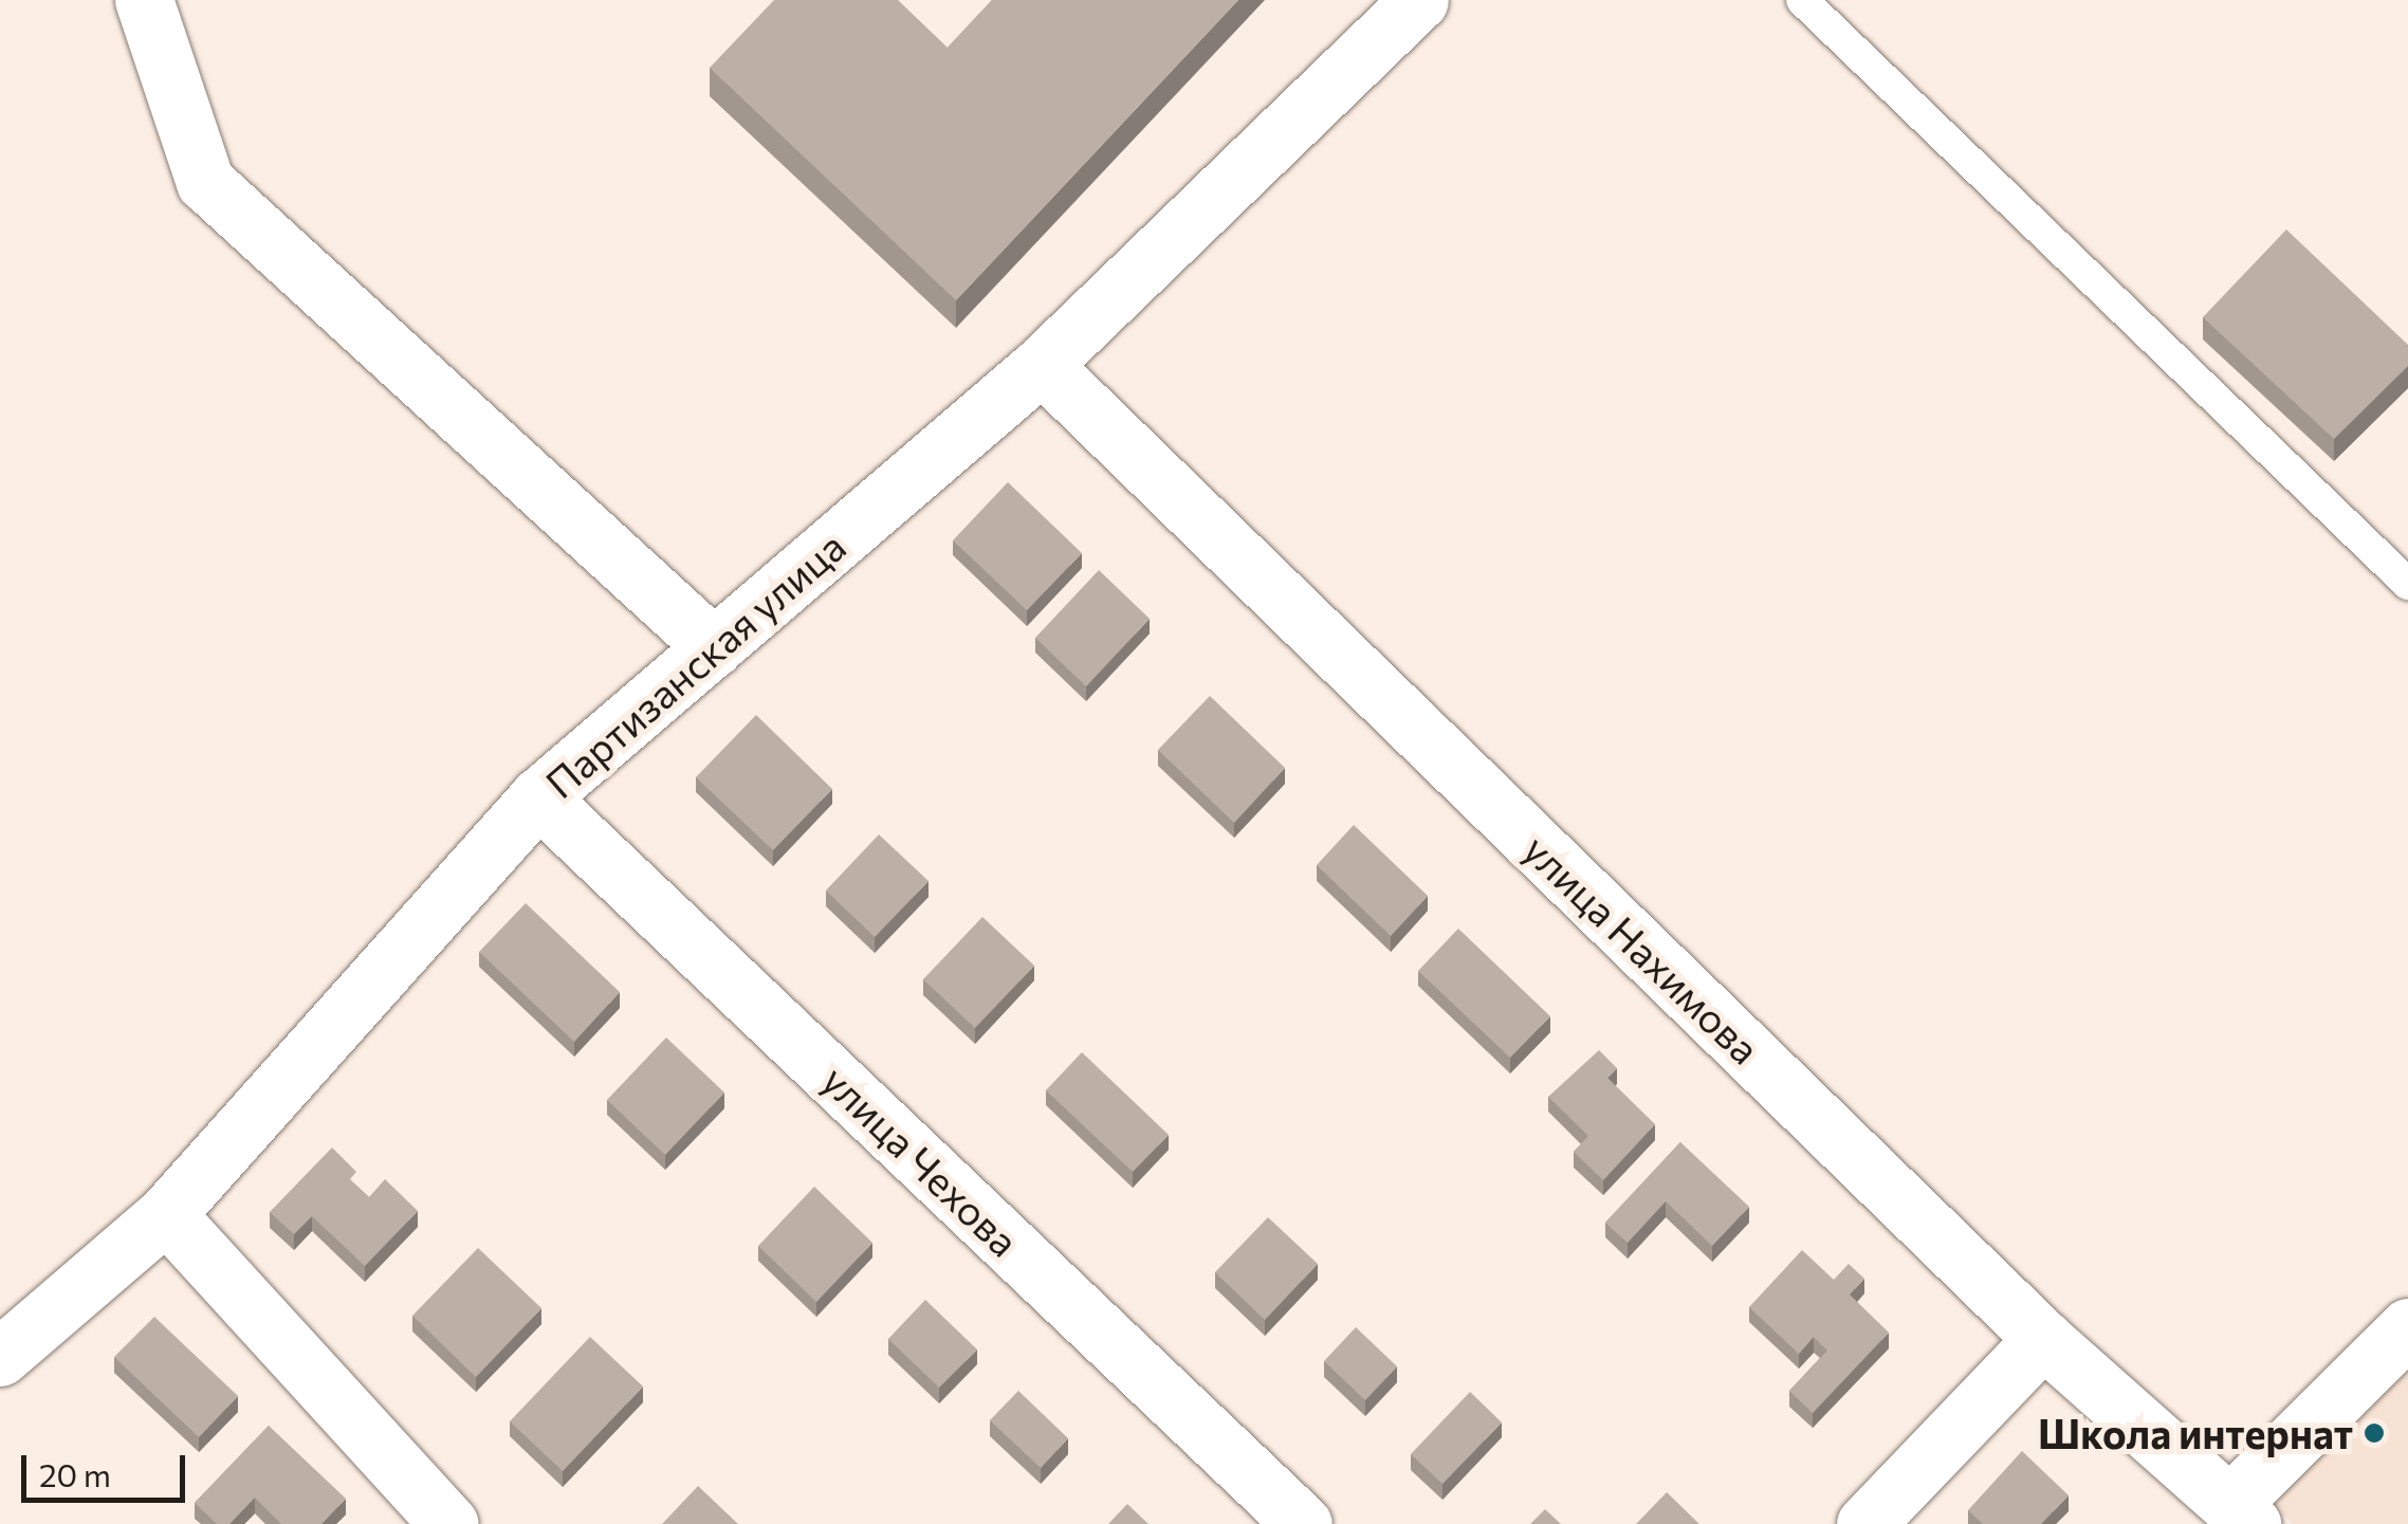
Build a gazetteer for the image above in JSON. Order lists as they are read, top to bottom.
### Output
{
  "streets": {
    "street": ["Партизанская улица", "улица Нахимова", "улица Чехова"]
  },
  "crossings": [
    ["Партизанская улица", "улица Нахимова"],
    ["Партизанская улица", "улица Чехова"]
  ],
  "places": ["Школа интернат"],
  "scale_bar": "20 m"
}
